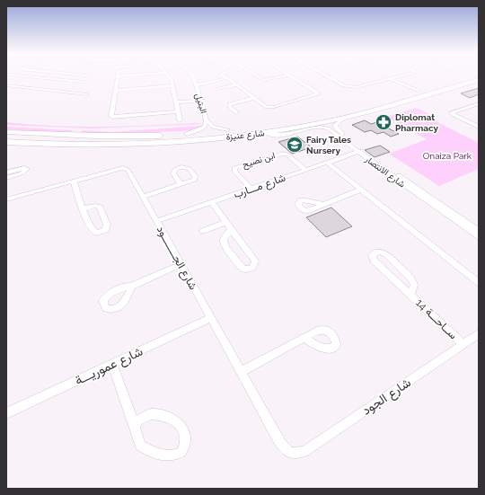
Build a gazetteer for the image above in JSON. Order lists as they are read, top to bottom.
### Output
{
  "streets": {
    "highway": ["شارع عنيزة"],
    "street": [
      "البتيل",
      "ابن نصيح",
      "شارع الانتصار",
      "شارع مـــارب",
      "شارع الجــــــــود",
      "ســاحـــة 14",
      "شارع عموريـــة",
      "شارع الجود"
    ]
  },
  "crossings": [
    ["البتيل", "شارع عنيزة"],
    ["شارع عنيزة", "شارع الانتصار"],
    ["ابن نصيح", "شارع مـــارب"],
    ["شارع الانتصار", "شارع مـــارب"],
    ["شارع مـــارب", "شارع الجــــــــود"],
    ["شارع الجــــــــود", "شارع عموريـــة"],
    ["شارع الجــــــــود", "شارع الجود"],
    ["ســاحـــة 14", "شارع الجود"]
  ],
  "parks": ["Onaiza Park"],
  "places": {
    "pharmacy": ["Diplomat Pharmacy"],
    "school or university": ["Fairy Tales Nursery"]
  }
}
